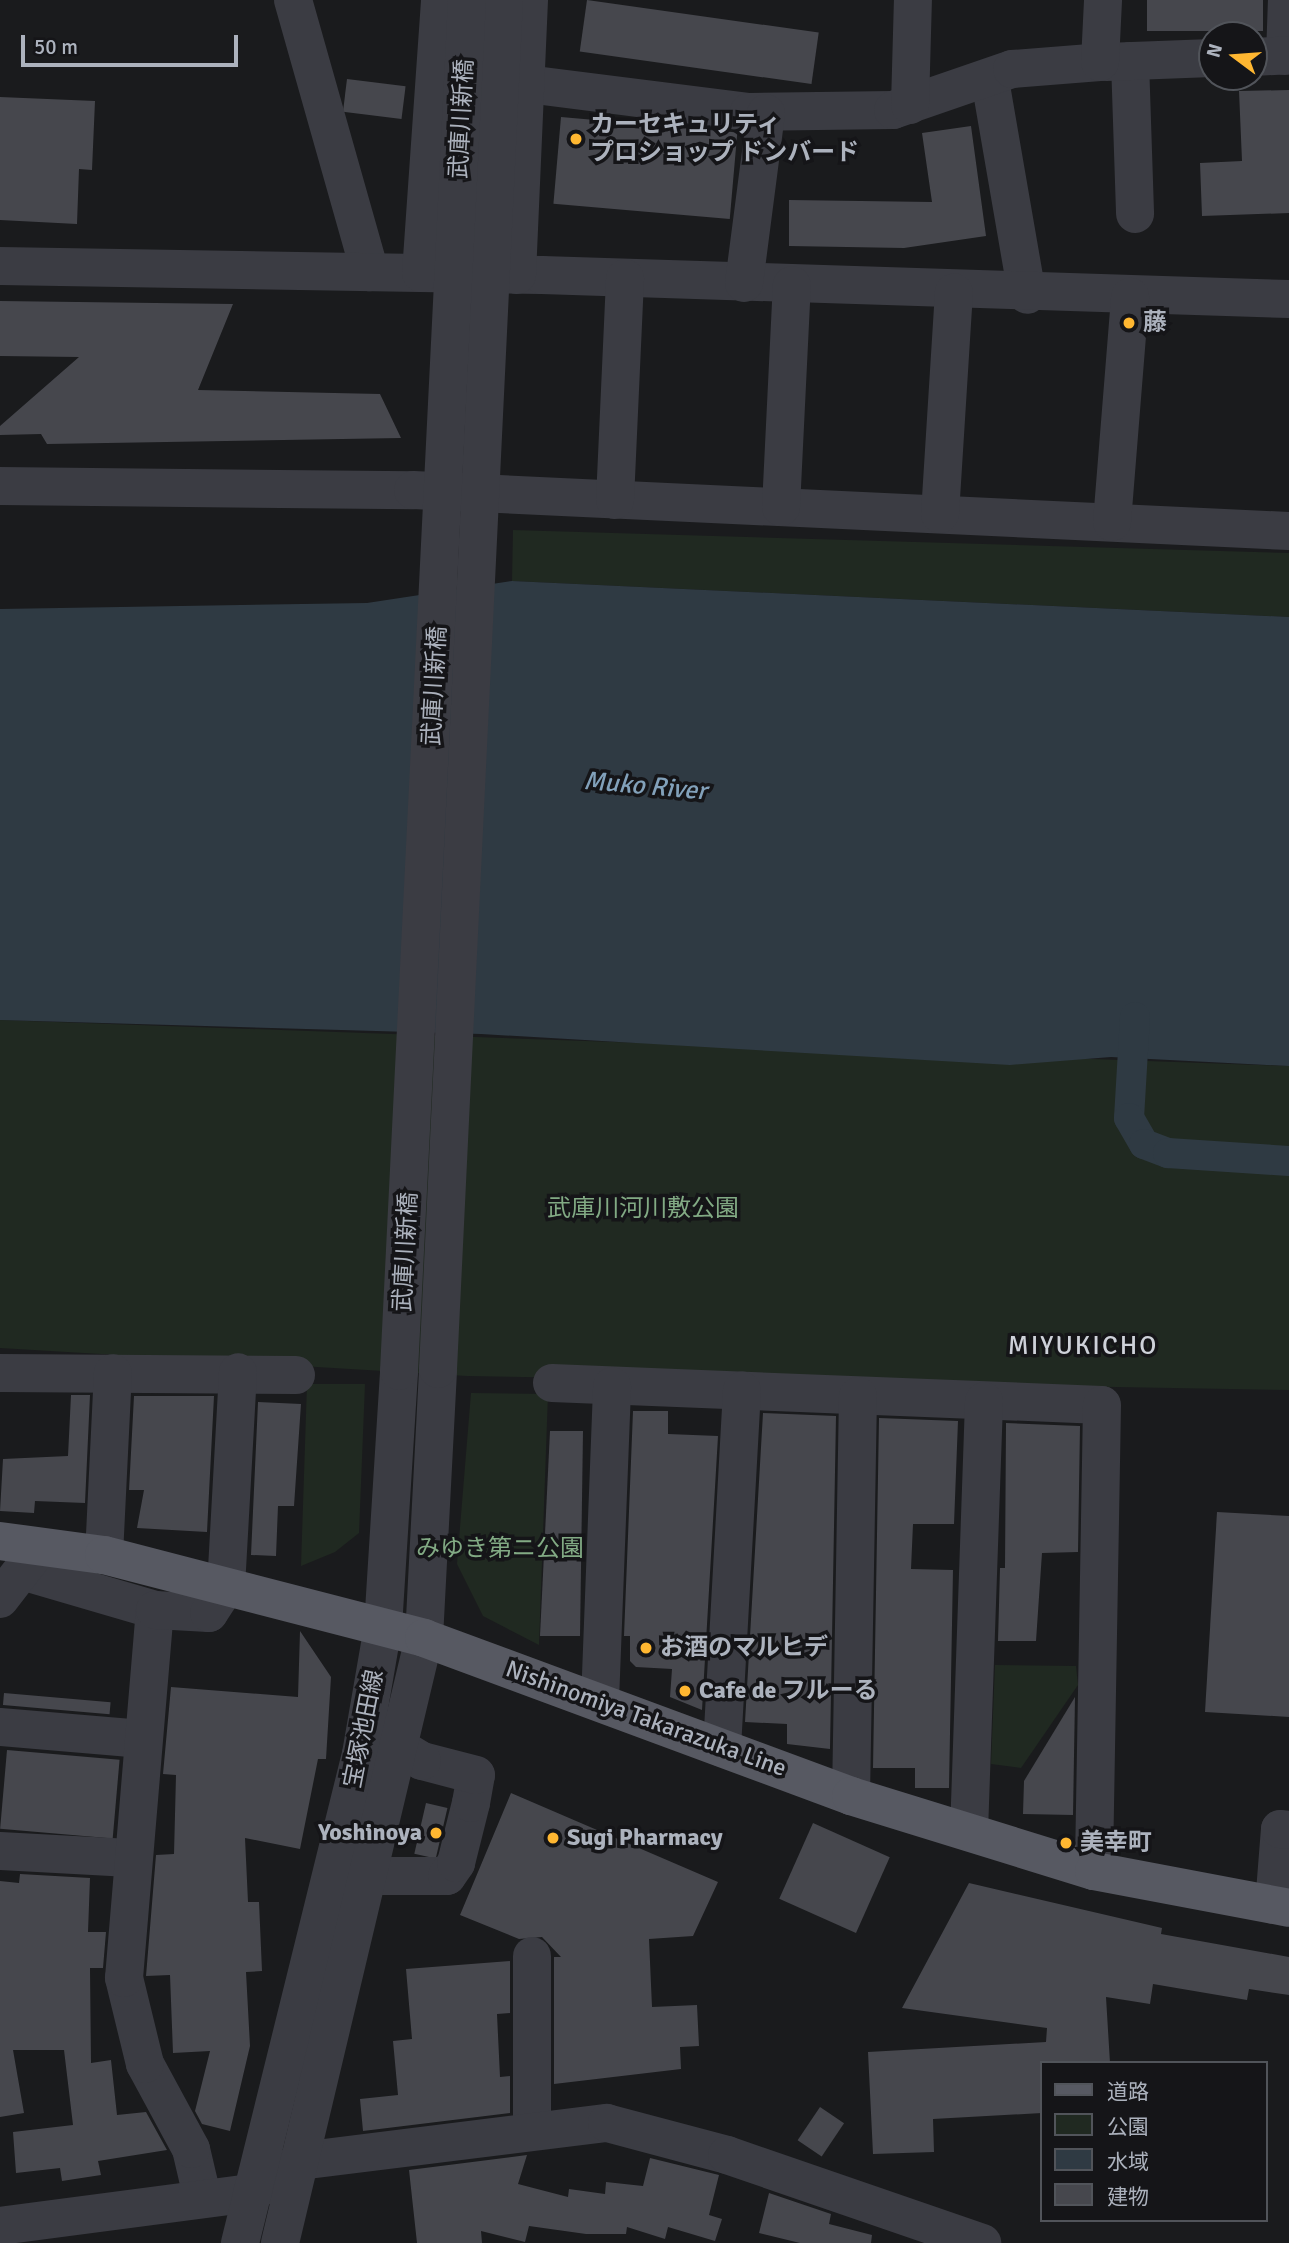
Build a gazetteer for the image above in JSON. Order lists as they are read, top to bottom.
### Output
{
  "streets": {
    "main road": ["Nishinomiya Takarazuka Line"],
    "street": ["武庫川新橋", "宝塚池田線"]
  },
  "crossings": [
    ["武庫川新橋", "Nishinomiya Takarazuka Line"],
    ["武庫川新橋", "宝塚池田線"],
    ["Nishinomiya Takarazuka Line", "宝塚池田線"]
  ],
  "districts": ["MIYUKICHO"],
  "water": ["Muko River"],
  "parks": ["武庫川河川敷公園", "みゆき第ニ公園"],
  "places": [
    "カーセキュリティ プロショップ ドンバード",
    "藤",
    "お酒のマルヒデ",
    "Cafe de フルーる",
    "Yoshinoya",
    "Sugi Pharmacy",
    "美幸町"
  ],
  "legend": [
    "道路",
    "公園",
    "水域",
    "建物"
  ],
  "scale_bar": "50 m",
  "north": "left"
}
